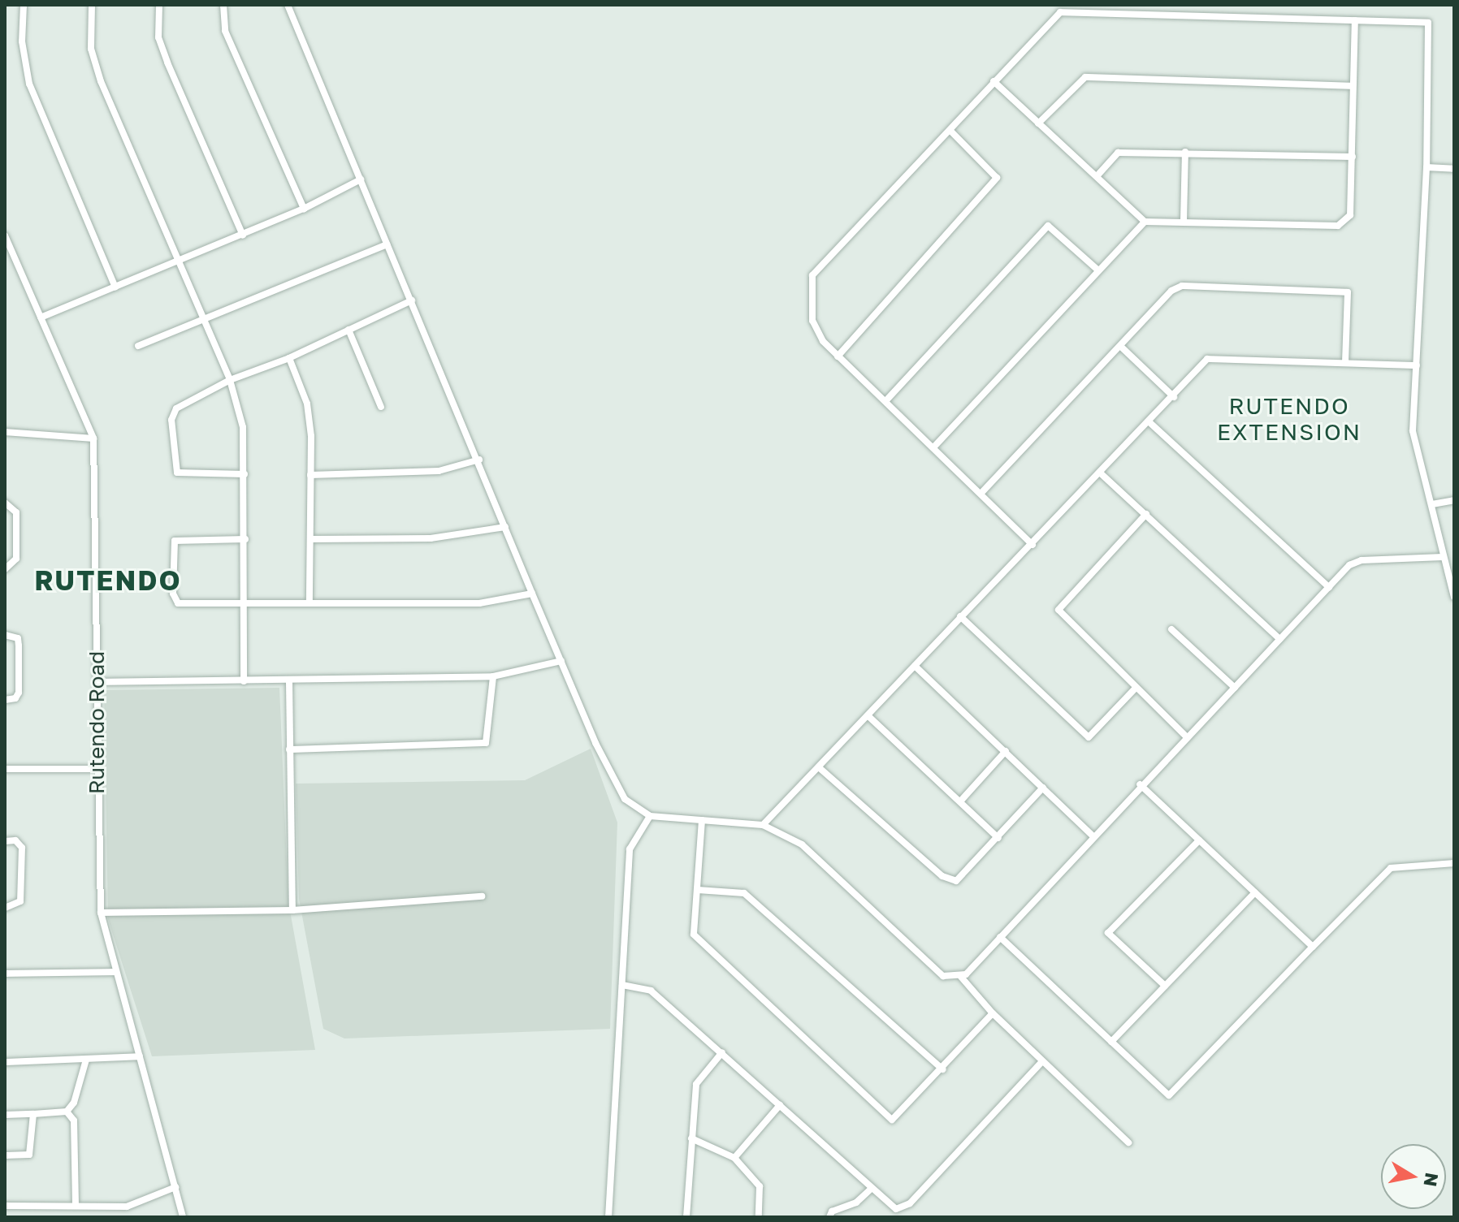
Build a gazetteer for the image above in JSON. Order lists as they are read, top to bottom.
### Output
{
  "streets": {
    "street": ["Rutendo Road"]
  },
  "districts": ["RUTENDO EXTENSION", "RUTENDO"],
  "north": "right"
}
